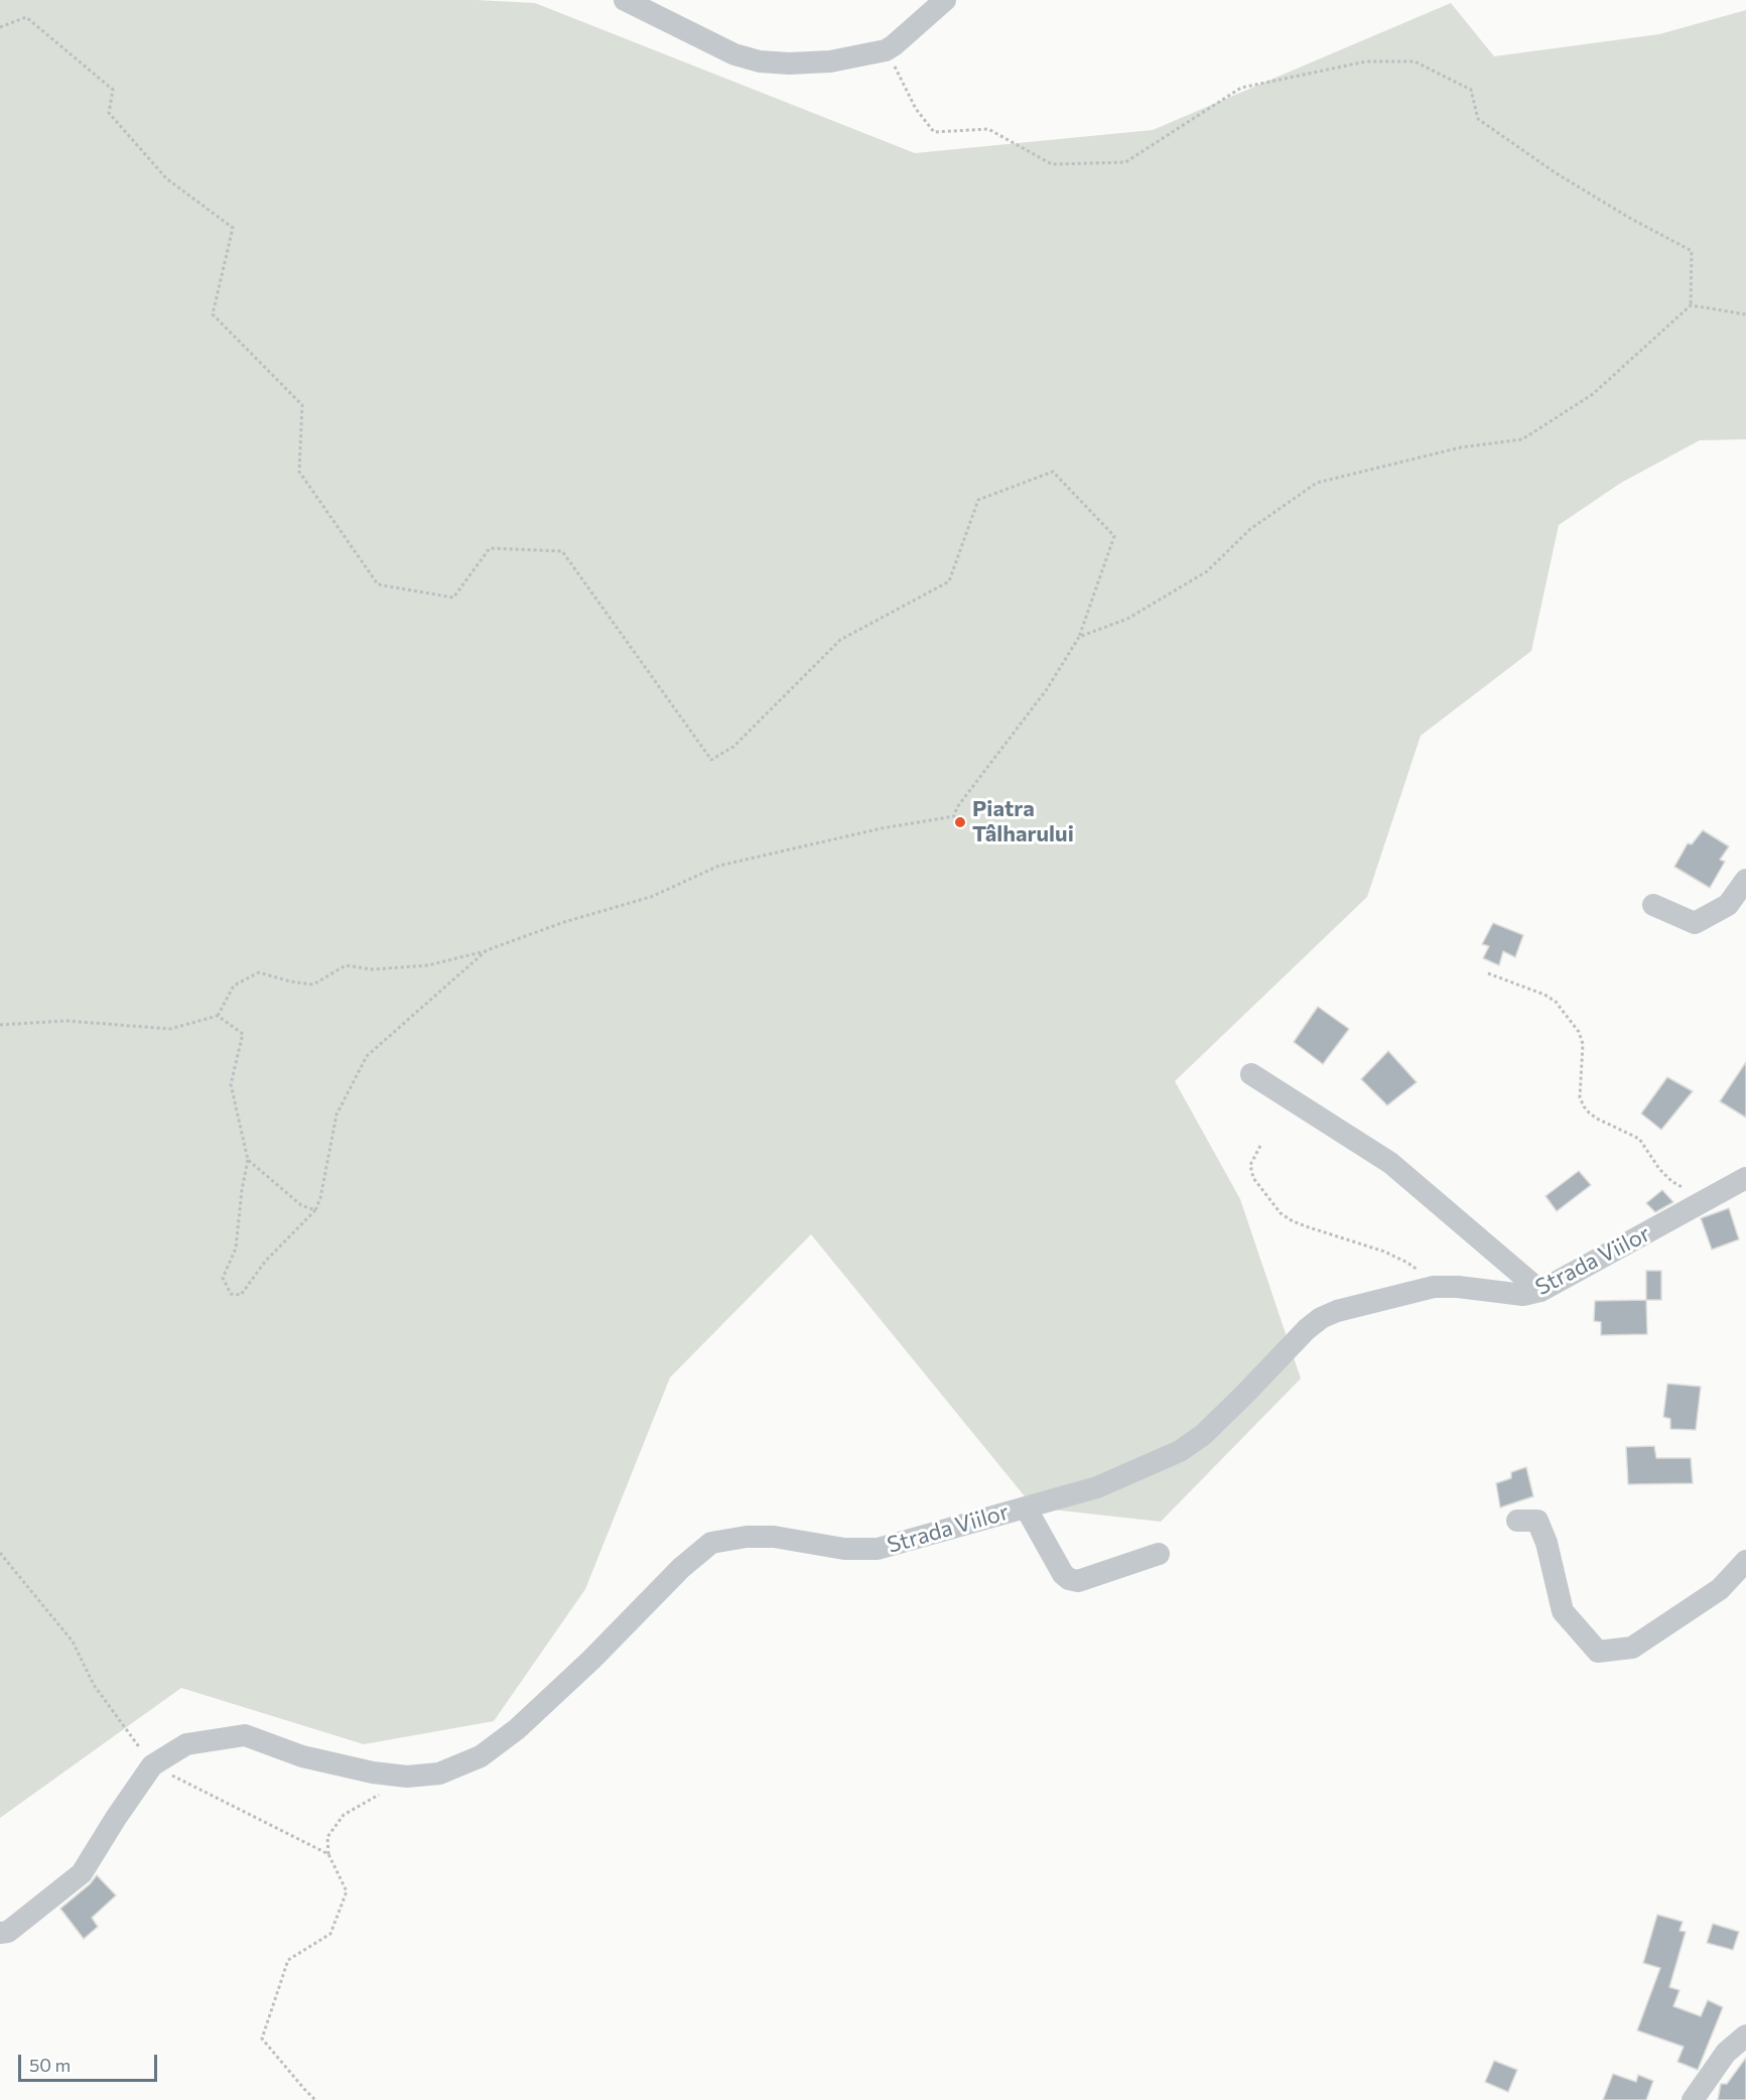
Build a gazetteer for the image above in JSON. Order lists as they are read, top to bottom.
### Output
{
  "streets": {
    "street": ["Strada Viilor"]
  },
  "places": ["Piatra Tâlharului"],
  "scale_bar": "50 m"
}
